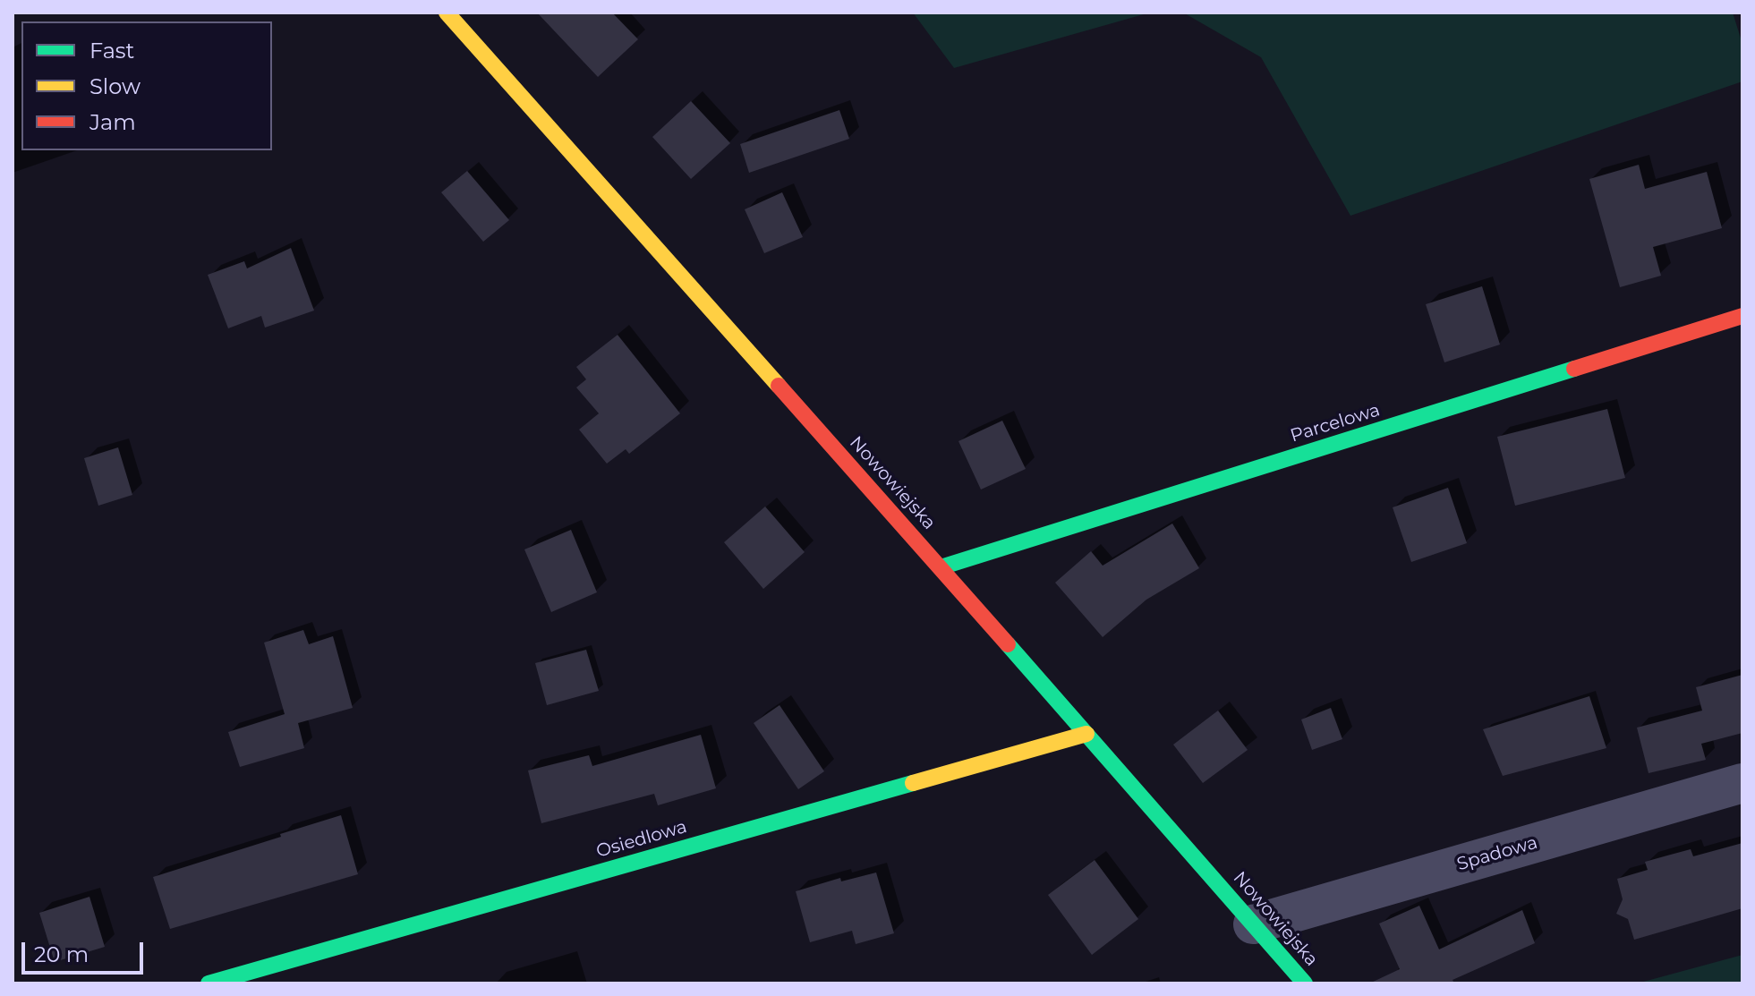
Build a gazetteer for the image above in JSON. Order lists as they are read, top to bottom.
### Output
{
  "streets": {
    "street": [
      "Parcelowa",
      "Nowowiejska",
      "Osiedlowa",
      "Spadowa"
    ]
  },
  "crossings": [
    ["Parcelowa", "Nowowiejska"],
    ["Nowowiejska", "Osiedlowa"],
    ["Nowowiejska", "Spadowa"]
  ],
  "legend": ["Fast", "Slow", "Jam"],
  "scale_bar": "20 m"
}
